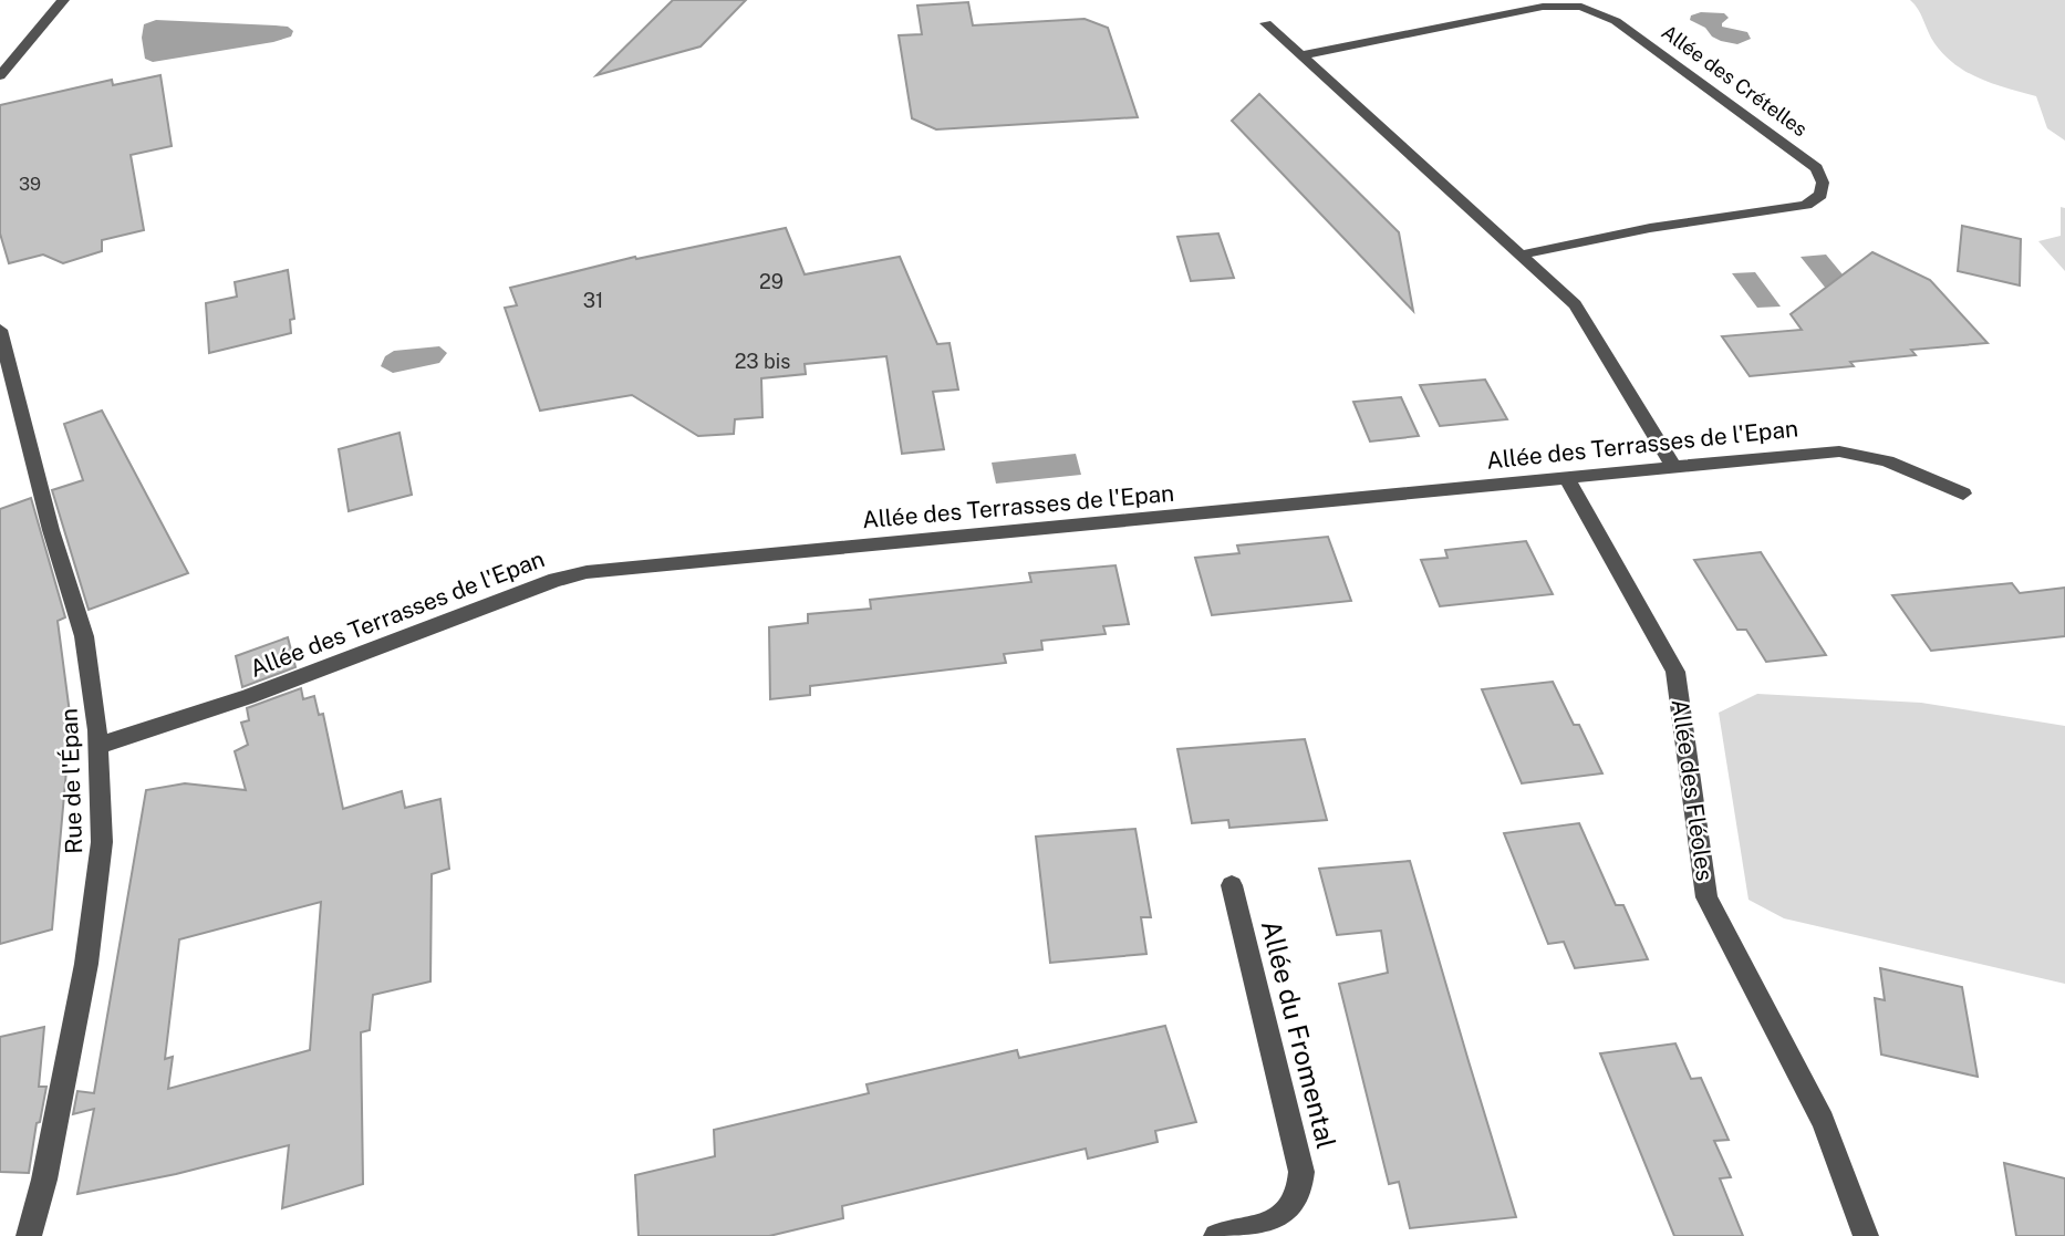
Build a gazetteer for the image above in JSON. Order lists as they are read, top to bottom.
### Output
{
  "streets": {
    "street": [
      "Allée des Crételles",
      "Allée des Terrasses de l'Epan",
      "Rue de l'Épan",
      "Allée des Fléoles",
      "Allée du Fromental"
    ]
  },
  "crossings": [
    ["Allée des Terrasses de l'Epan", "Rue de l'Épan"],
    ["Allée des Terrasses de l'Epan", "Allée des Fléoles"]
  ],
  "house_numbers": [
    "39",
    "29",
    "31",
    "23 bis"
  ]
}
